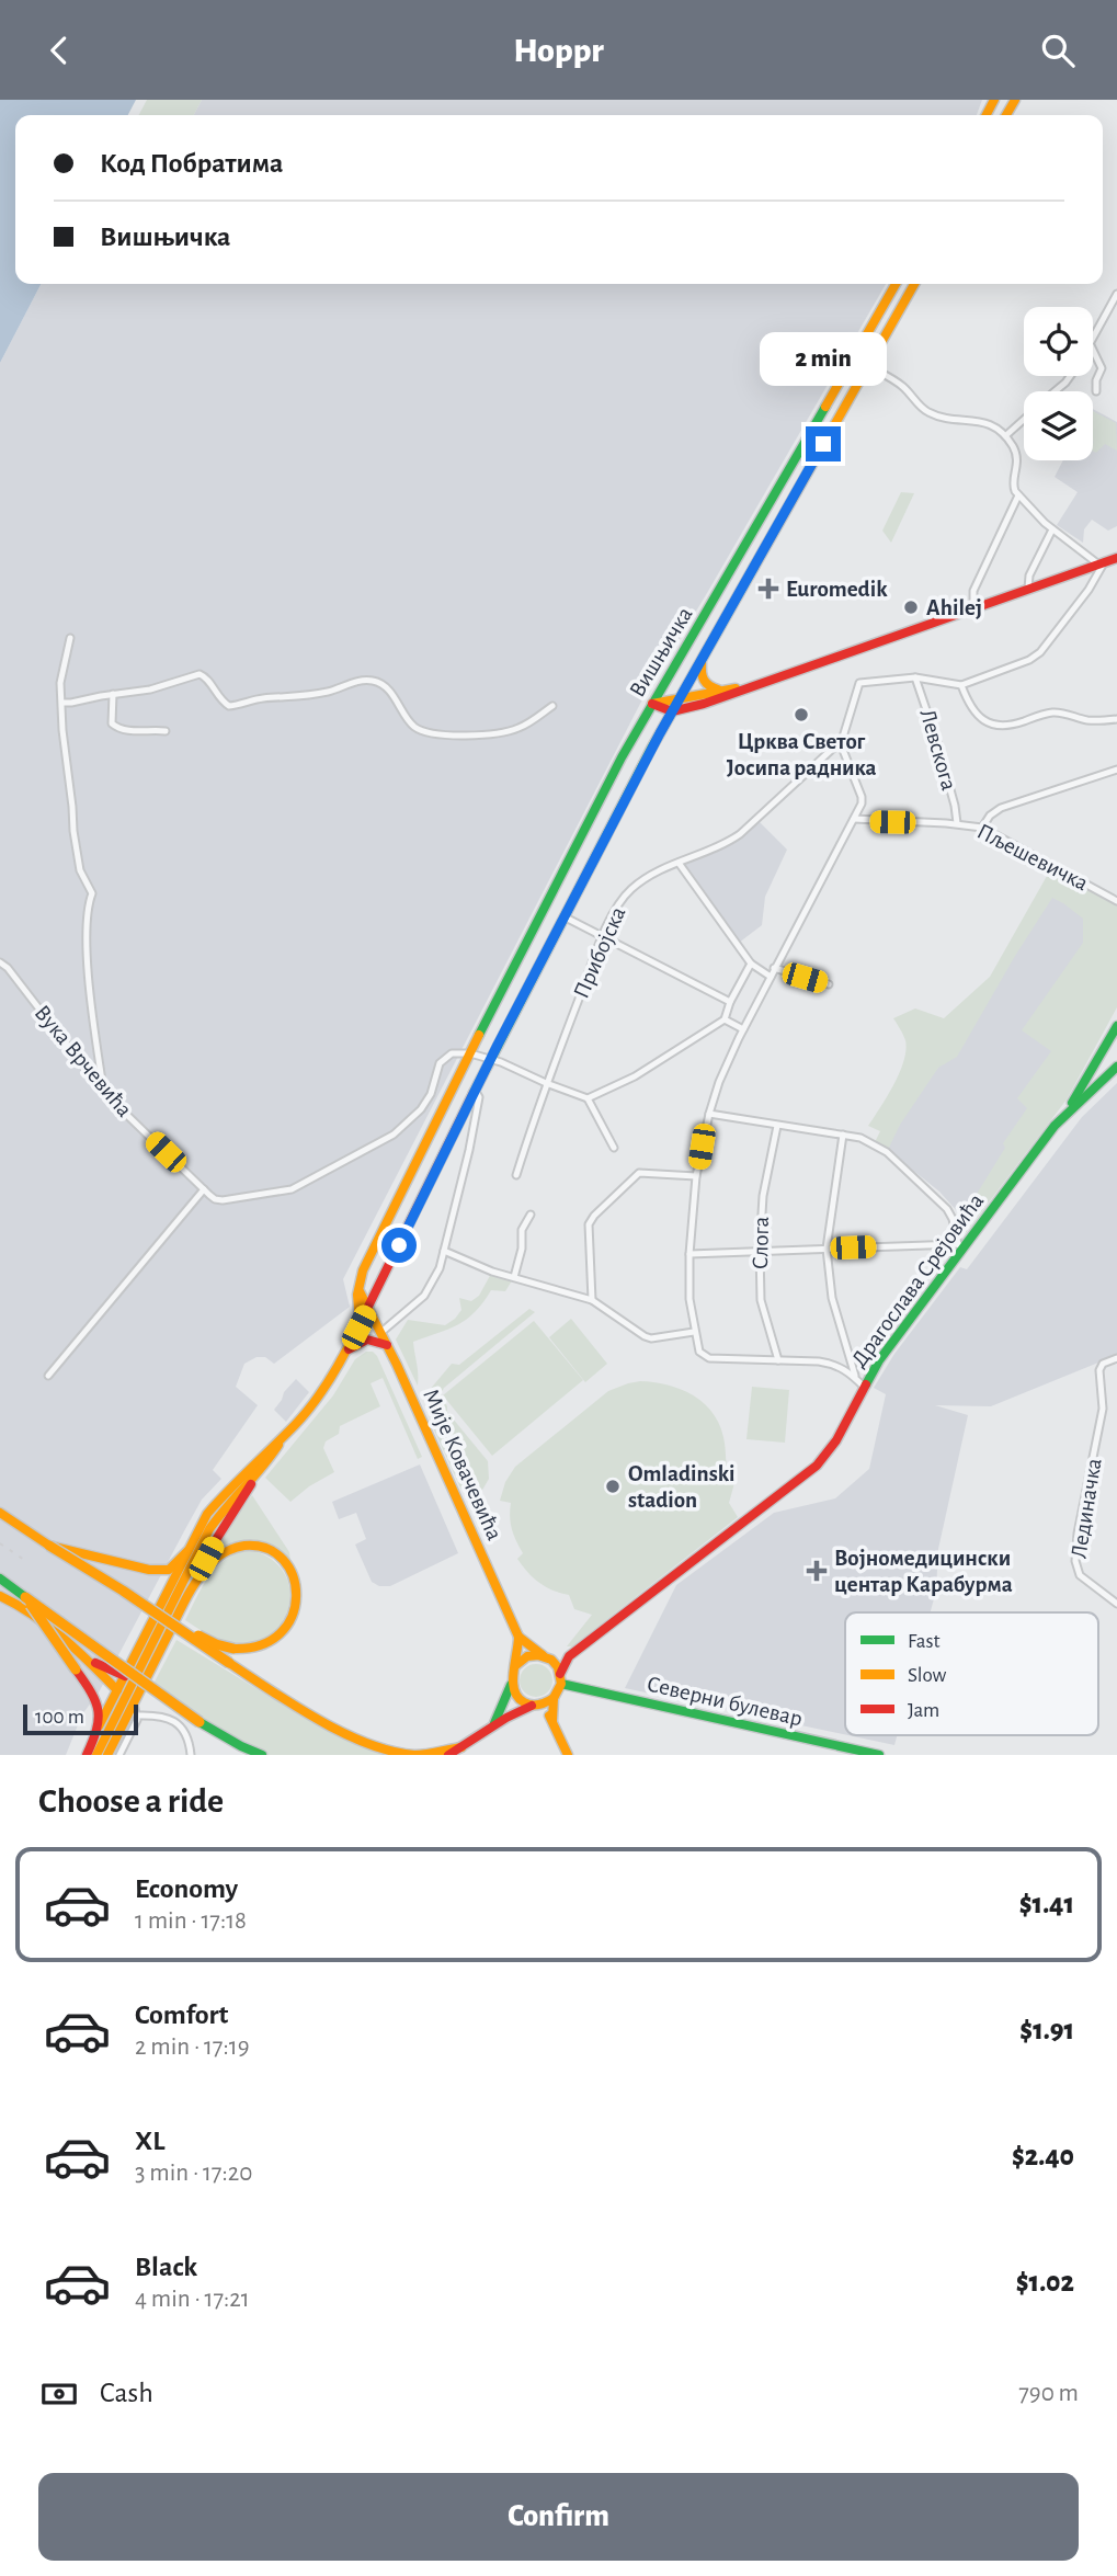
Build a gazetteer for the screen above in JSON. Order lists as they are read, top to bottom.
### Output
{
  "streets": {
    "main road": [
      "Вишњичка",
      "Драгослава Срејовића",
      "Мије Ковачевића",
      "Северни булевар"
    ],
    "street": [
      "Левскога",
      "Пљешевичка",
      "Прибојска",
      "Вука Врчевића",
      "Слога",
      "Лединачка"
    ]
  },
  "crossings": [
    ["Вишњичка", "Мије Ковачевића"],
    ["Левскога", "Пљешевичка"],
    ["Драгослава Срејовића", "Мије Ковачевића"],
    ["Драгослава Срејовића", "Северни булевар"],
    ["Мије Ковачевића", "Северни булевар"]
  ],
  "places": {
    "health": ["Euromedik", "Војномедицински центар Карабурма"],
    "other": ["Ahilej", "Црква Светог Јосипа радника", "Omladinski stadion"]
  },
  "legend": ["Fast", "Slow", "Jam"],
  "scale_bar": "100 m",
  "page": {
    "header": "Hoppr",
    "banner": ["Код Побратима", "Вишњичка"],
    "bubble": "2 min",
    "scale": "100 m",
    "heading": "Choose a ride",
    "list": [
      {
        "name": "Economy",
        "note": "1 min · 17:18",
        "value": "$1.41"
      },
      {
        "name": "Comfort",
        "note": "2 min · 17:19",
        "value": "$1.91"
      },
      {
        "name": "XL",
        "note": "3 min · 17:20",
        "value": "$2.40"
      },
      {
        "name": "Black",
        "note": "4 min · 17:21",
        "value": "$1.02"
      }
    ],
    "pay": ["Cash", "790 m"],
    "buttons": "Confirm"
  }
}
